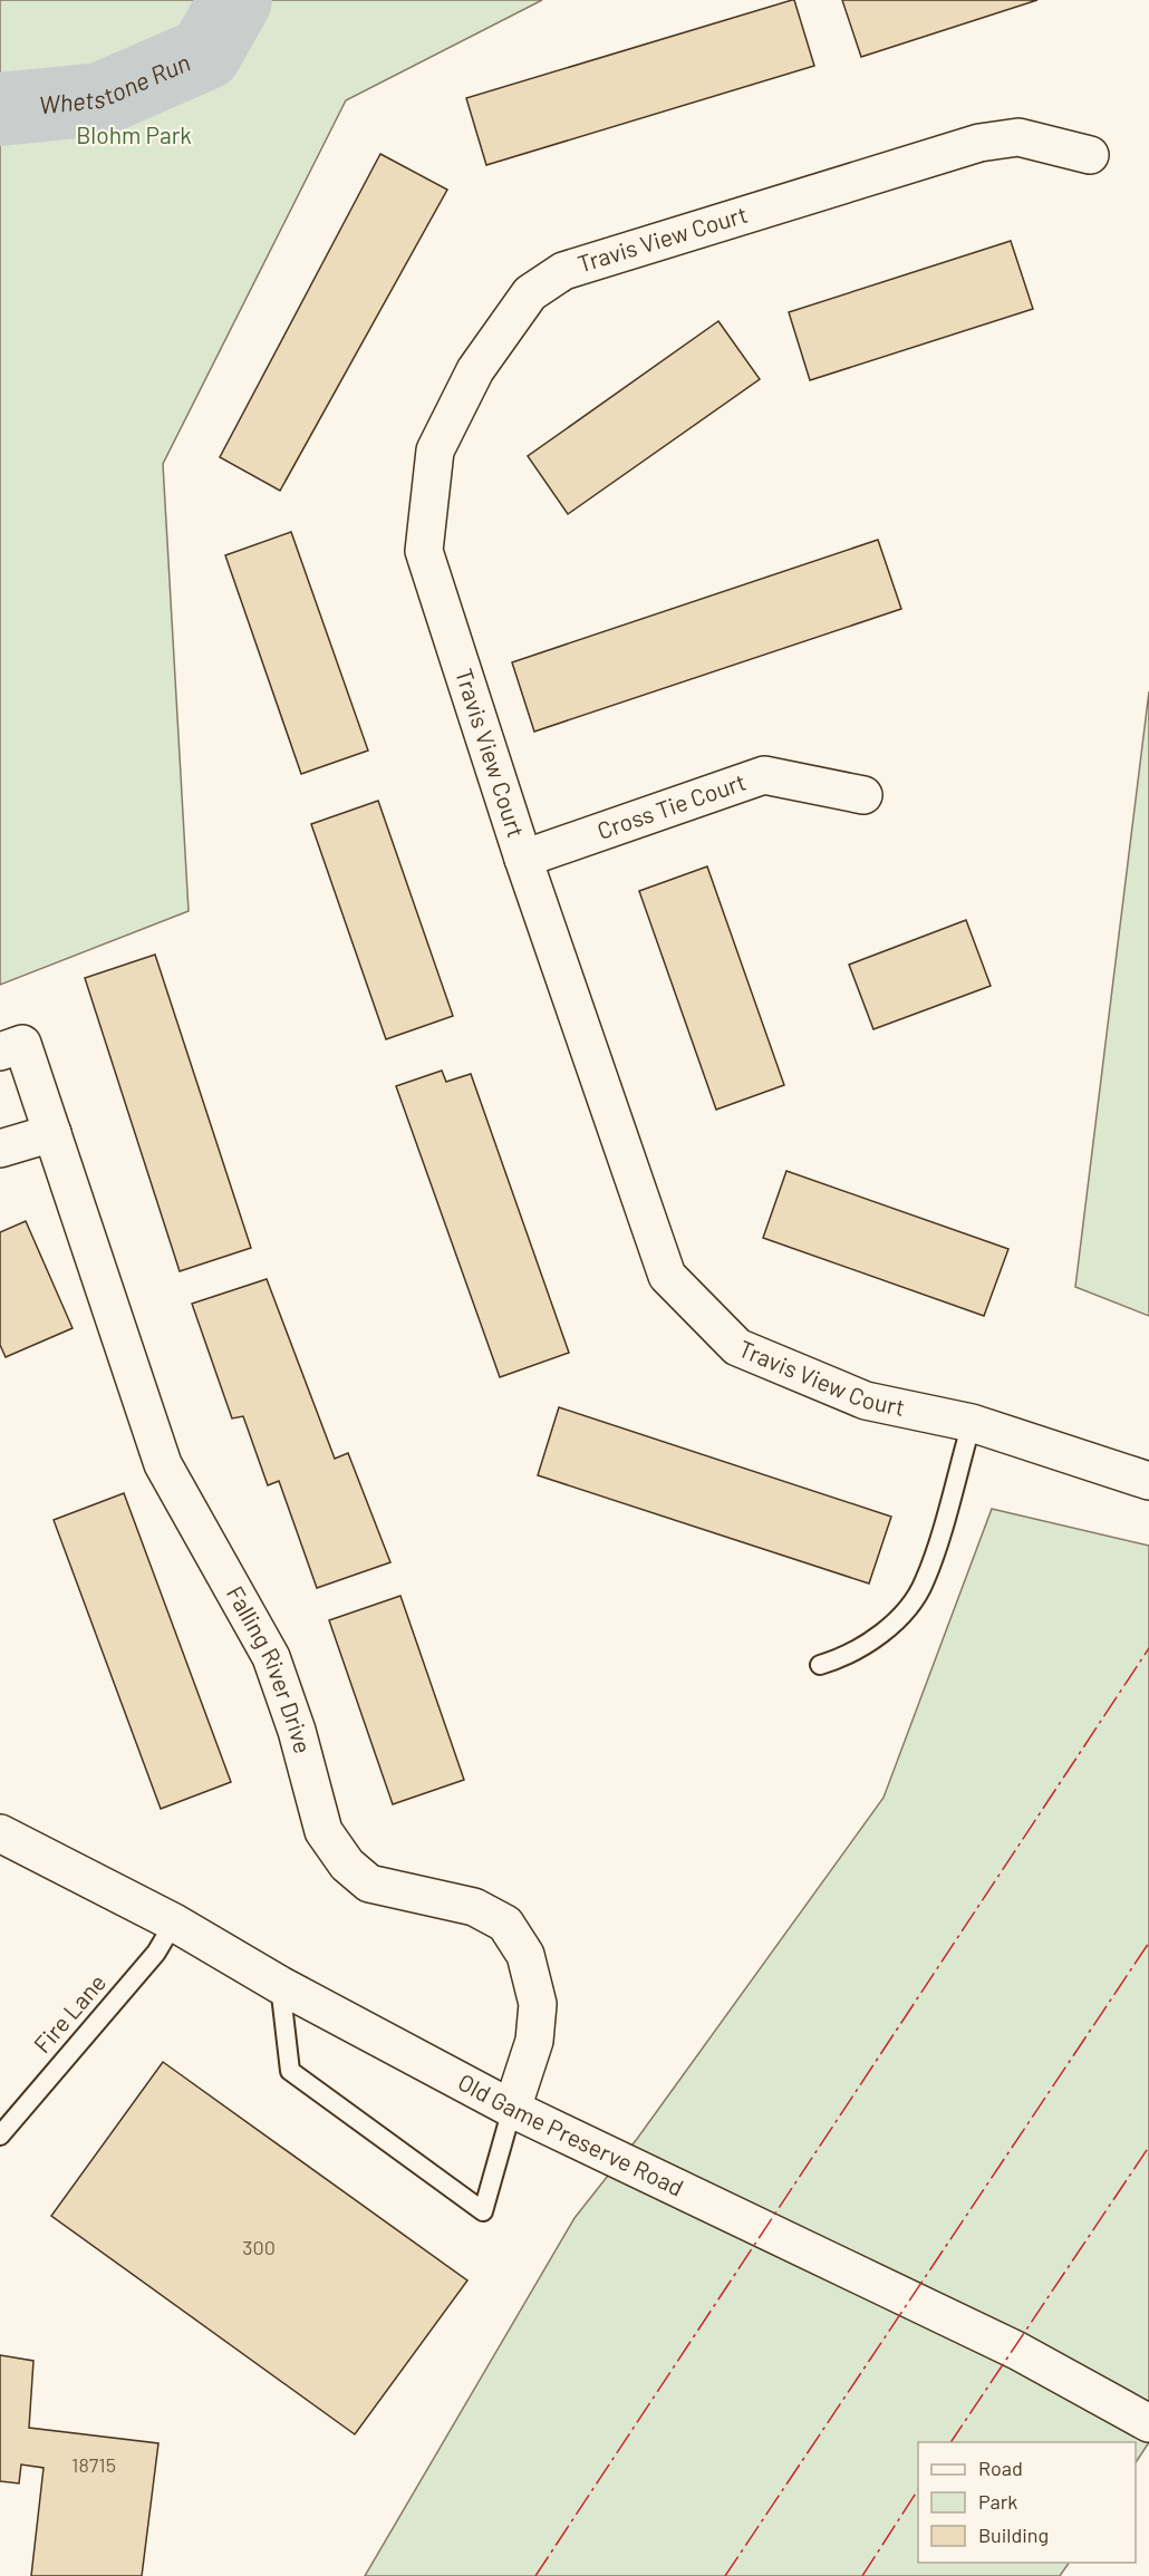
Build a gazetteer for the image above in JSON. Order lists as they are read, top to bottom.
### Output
{
  "streets": {
    "street": [
      "Travis View Court",
      "Cross Tie Court",
      "Falling River Drive",
      "Old Game Preserve Road"
    ],
    "lane": ["Fire Lane"]
  },
  "crossings": [
    ["Travis View Court", "Cross Tie Court"],
    ["Falling River Drive", "Old Game Preserve Road"],
    ["Fire Lane", "Old Game Preserve Road"]
  ],
  "water": ["Whetstone Run"],
  "parks": ["Blohm Park"],
  "house_numbers": ["300", "18715"],
  "legend": ["Road", "Park", "Building"]
}
